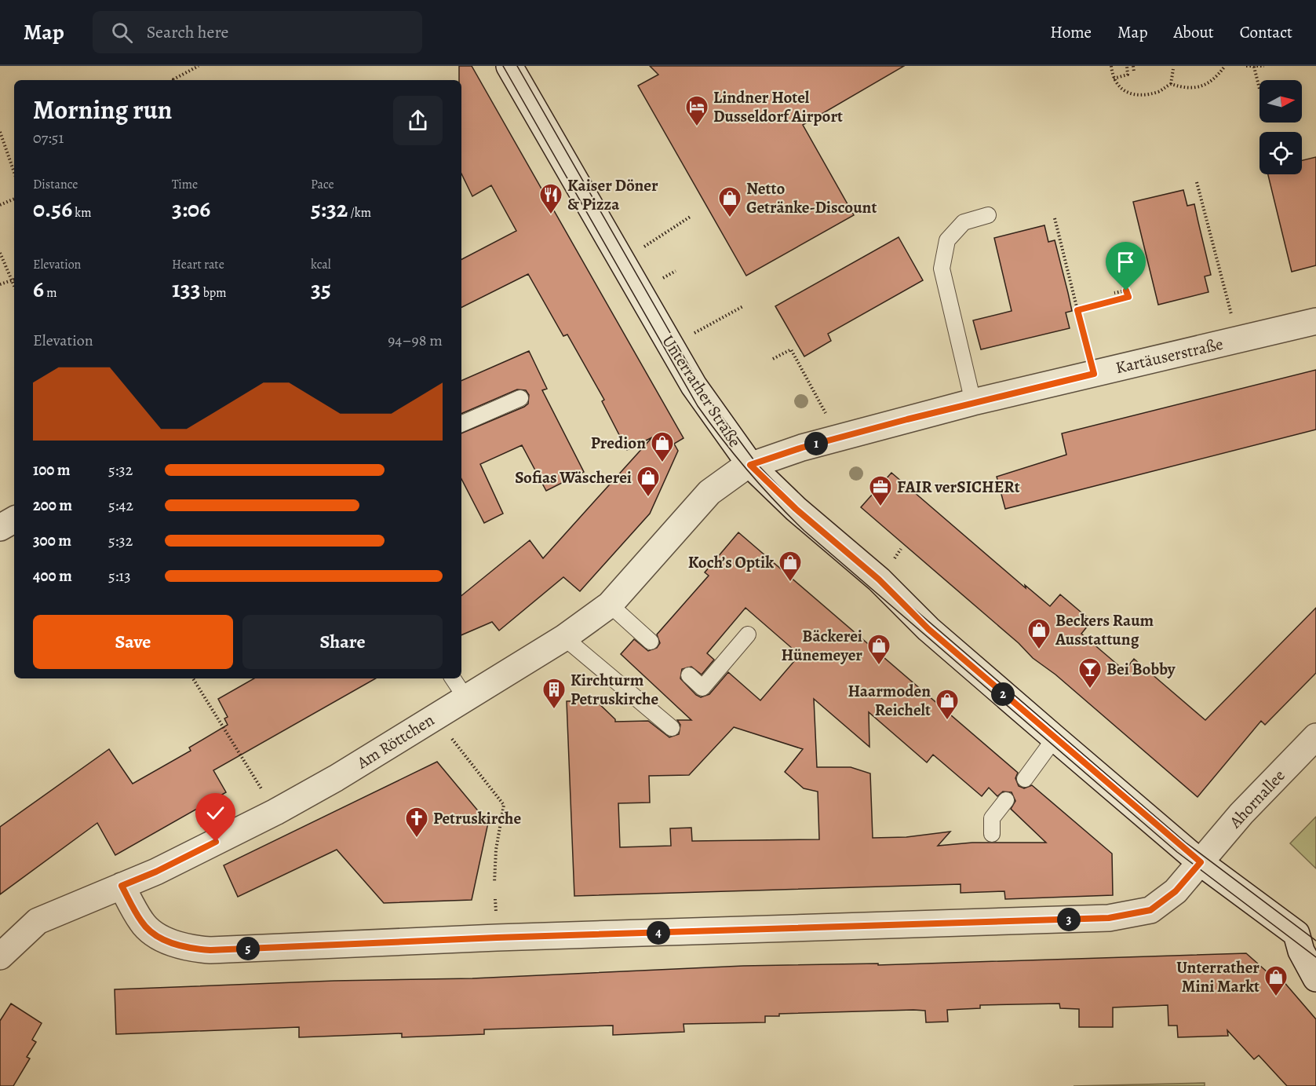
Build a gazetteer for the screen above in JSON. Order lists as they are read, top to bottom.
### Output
{
  "streets": {
    "street": [
      "Kartäuserstraße",
      "Unterrather Straße",
      "Am Röttchen",
      "Ahornallee"
    ]
  },
  "crossings": [
    ["Kartäuserstraße", "Unterrather Straße"],
    ["Kartäuserstraße", "Am Röttchen"],
    ["Unterrather Straße", "Am Röttchen"],
    ["Unterrather Straße", "Ahornallee"],
    ["Am Röttchen", "Ahornallee"]
  ],
  "places": {
    "hotel": ["Lindner Hotel Dusseldorf Airport"],
    "restaurant": ["Kaiser Döner & Pizza"],
    "shop": [
      "Netto Getränke-Discount",
      "Predion",
      "Sofias Wäscherei",
      "Koch’s Optik",
      "Beckers Raum Ausstattung",
      "Bäckerei Hünemeyer",
      "Haarmoden Reichelt",
      "Unterrather Mini Markt"
    ],
    "office": ["FAIR verSICHERt"],
    "bar": ["Bei Bobby"],
    "building": ["Kirchturm Petruskirche"],
    "church": ["Petruskirche"]
  },
  "north": "right",
  "page": {
    "header": "Map",
    "search": "Search here",
    "nav": [
      "Home",
      "Map",
      "About",
      "Contact"
    ],
    "heading": ["Morning run", "07:51"],
    "stats": [
      ["Distance", "0.56 km"],
      ["Time", "3:06"],
      ["Pace", "5:32 /km"],
      ["Elevation", "6 m"],
      ["Heart rate", "133 bpm"],
      ["kcal", "35"]
    ],
    "chart": ["Elevation", "94–98 m"],
    "pins": [
      "1",
      "2",
      "3",
      "4",
      "5"
    ],
    "list": [
      {
        "name": "100 m",
        "note": "5:32"
      },
      {
        "name": "200 m",
        "note": "5:42"
      },
      {
        "name": "300 m",
        "note": "5:32"
      },
      {
        "name": "400 m",
        "note": "5:13"
      }
    ],
    "buttons": ["Save", "Share"]
  }
}
